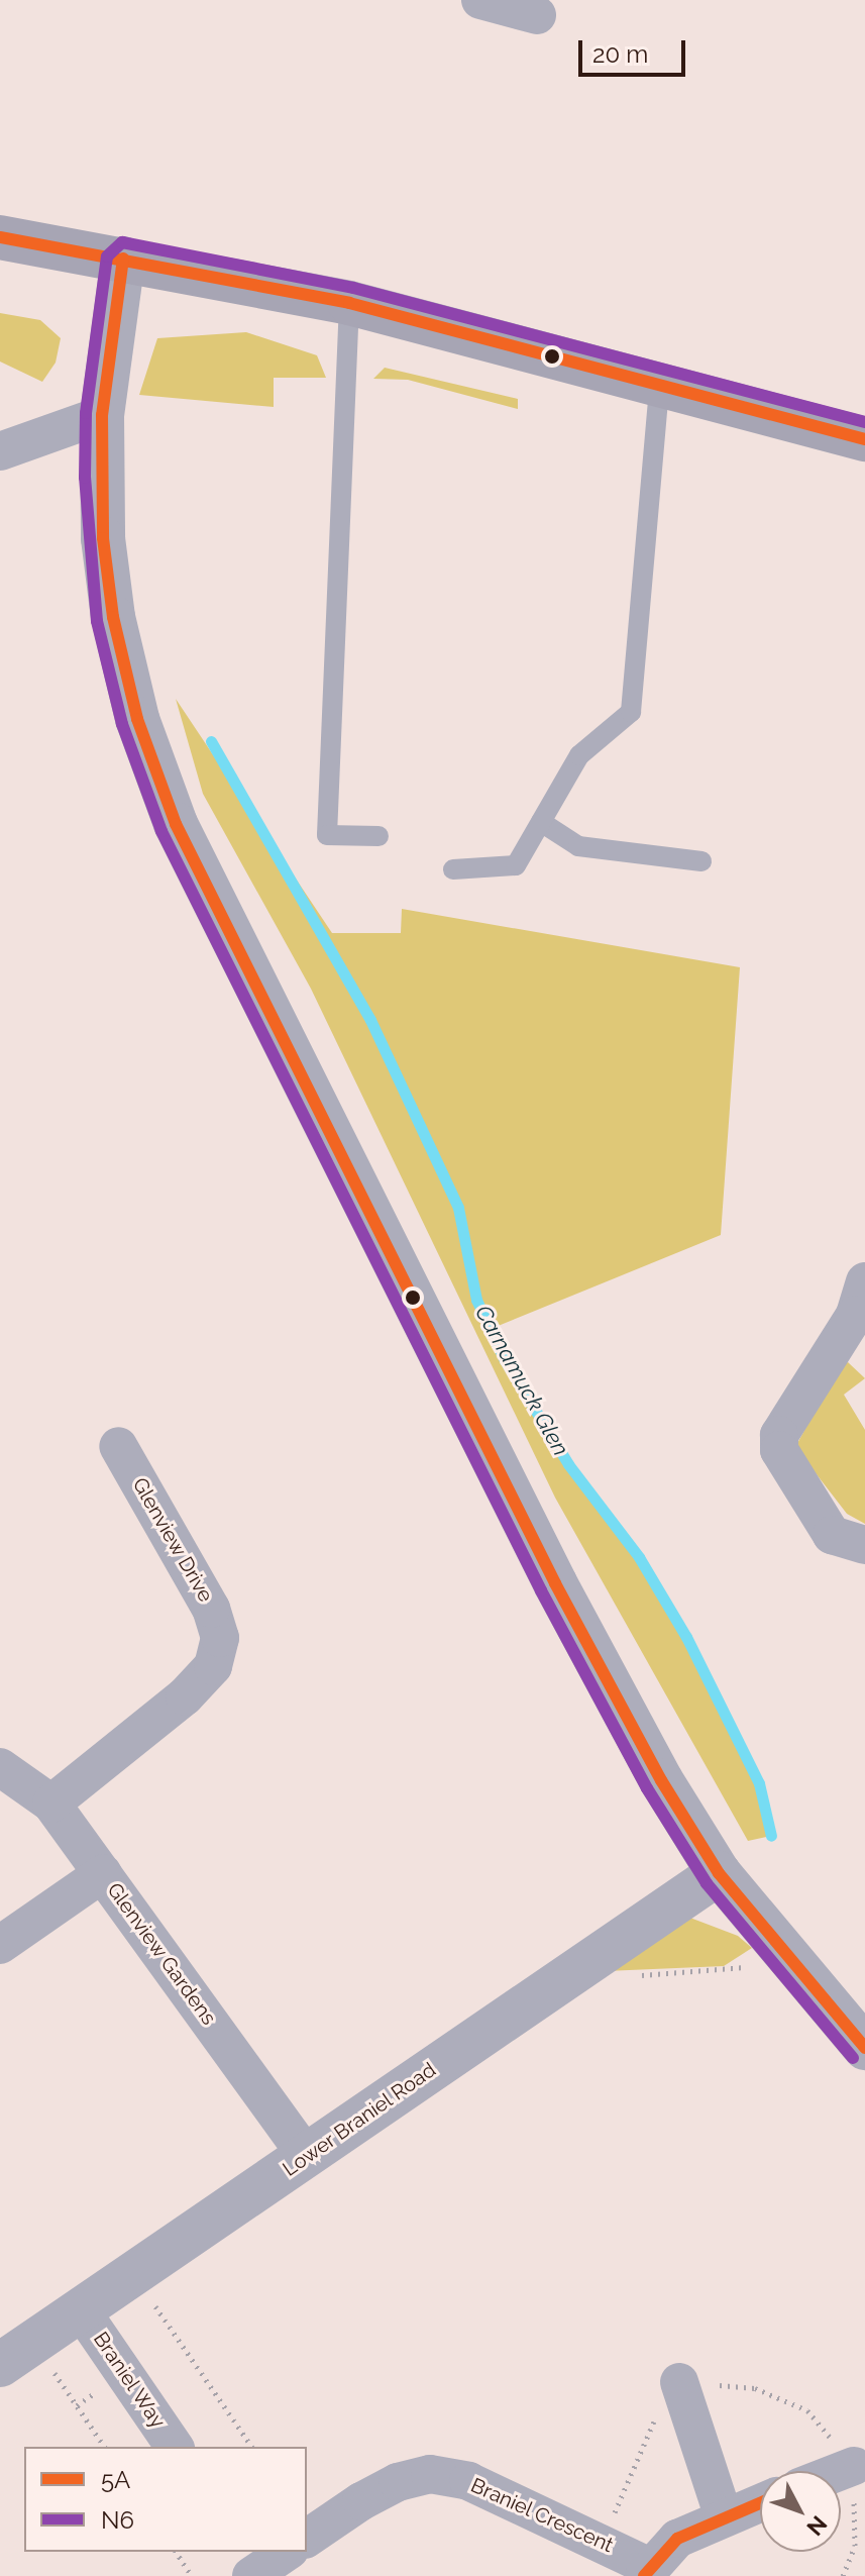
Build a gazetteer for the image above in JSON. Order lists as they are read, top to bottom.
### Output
{
  "streets": {
    "street": [
      "Glenview Drive",
      "Glenview Gardens",
      "Lower Braniel Road",
      "Braniel Way",
      "Braniel Crescent"
    ]
  },
  "crossings": [
    ["Glenview Drive", "Glenview Gardens"],
    ["Glenview Gardens", "Lower Braniel Road"],
    ["Lower Braniel Road", "Braniel Way"]
  ],
  "water": ["Carnamuck Glen"],
  "lines": ["transit line 5A", "transit line N6"],
  "legend": ["5A", "N6"],
  "scale_bar": "20 m",
  "north": "bottom right"
}
